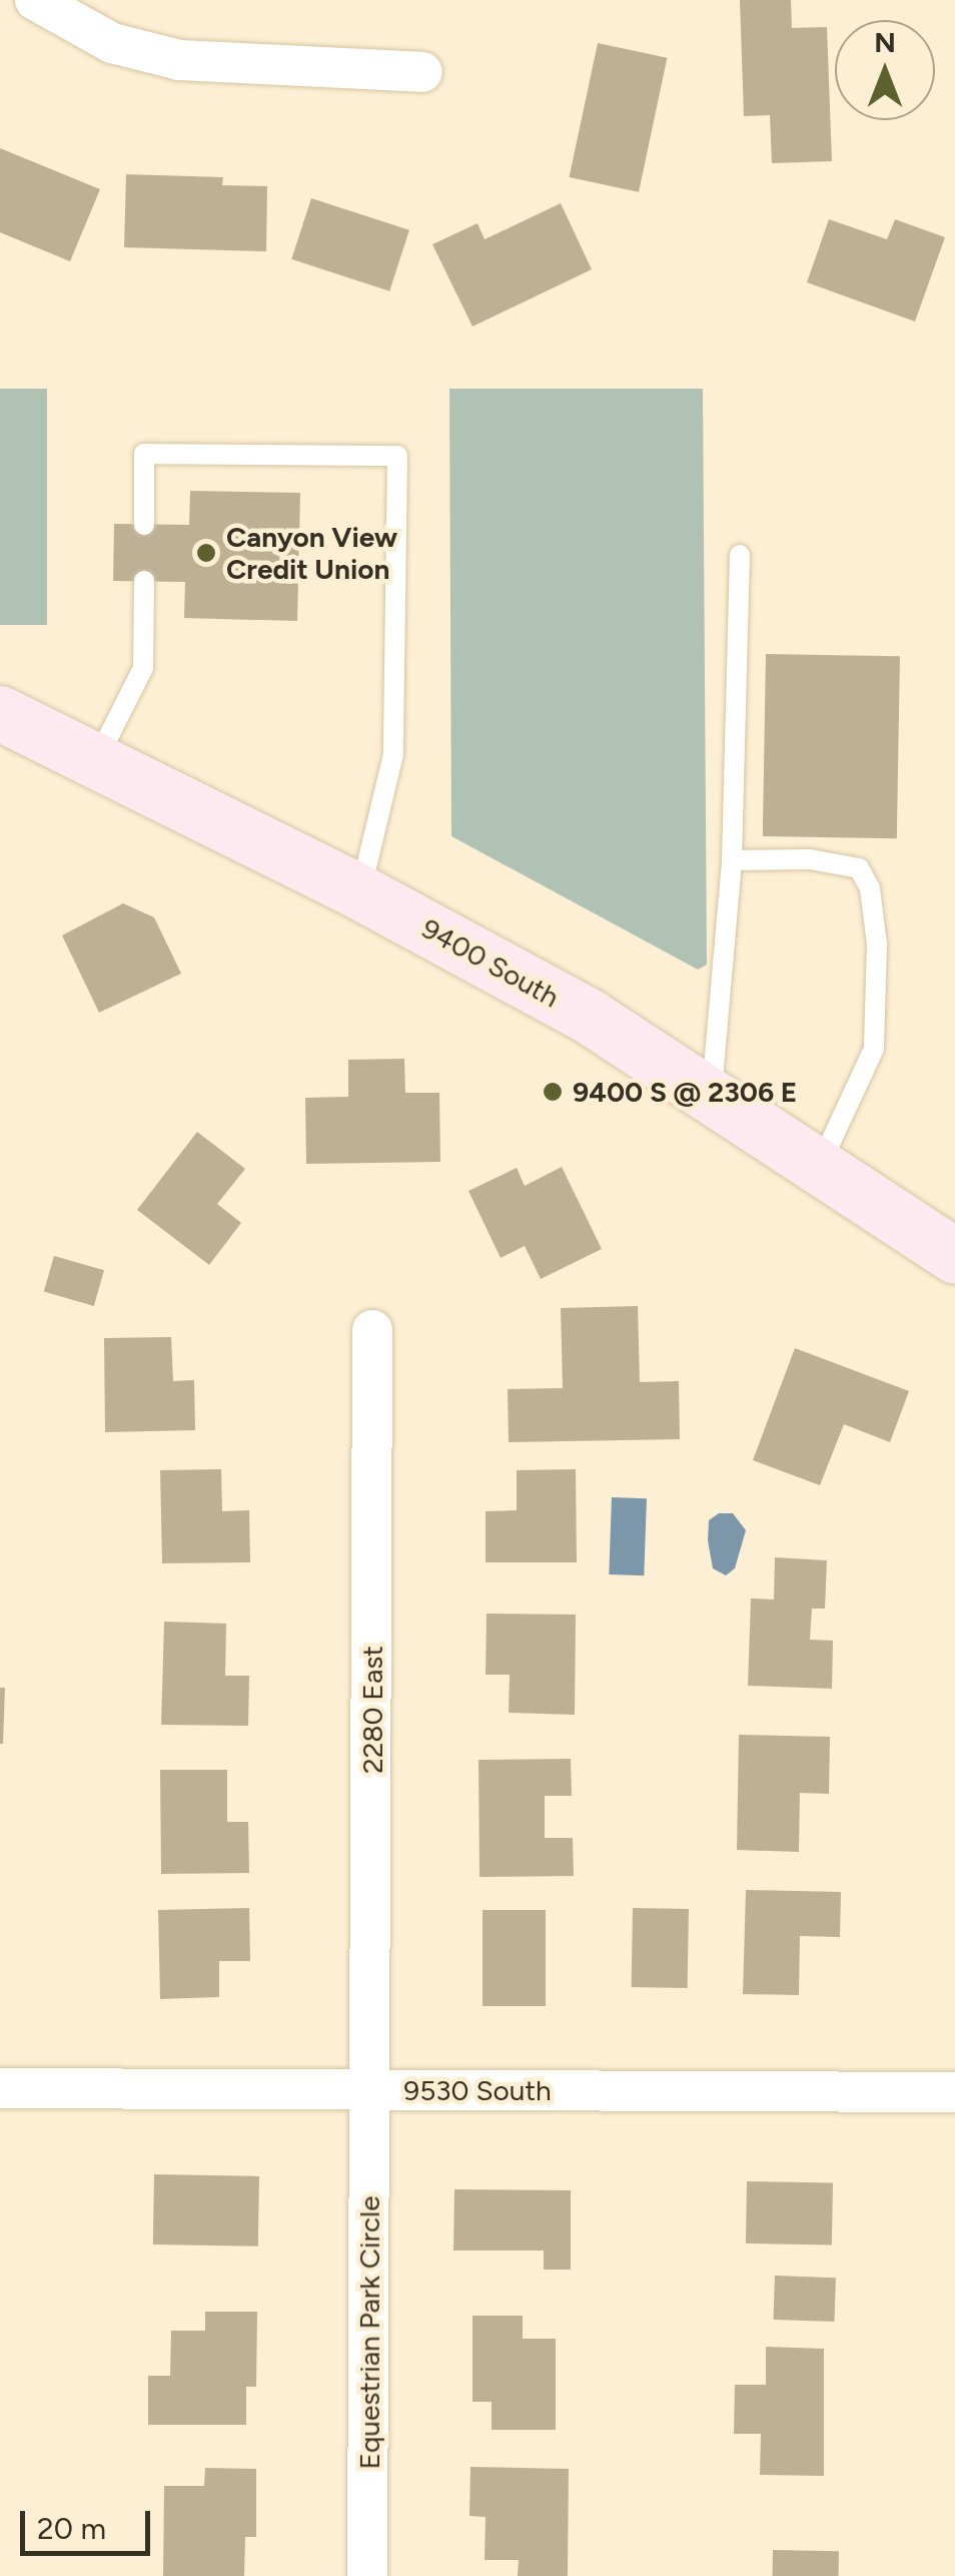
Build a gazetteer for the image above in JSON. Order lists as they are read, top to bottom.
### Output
{
  "streets": {
    "main road": ["9400 South"],
    "street": ["2280 East", "9530 South", "Equestrian Park Circle"]
  },
  "crossings": [
    ["2280 East", "9530 South"],
    ["2280 East", "Equestrian Park Circle"],
    ["9530 South", "Equestrian Park Circle"]
  ],
  "places": ["Canyon View Credit Union", "9400 S @ 2306 E"],
  "scale_bar": "20 m",
  "north": "top"
}
